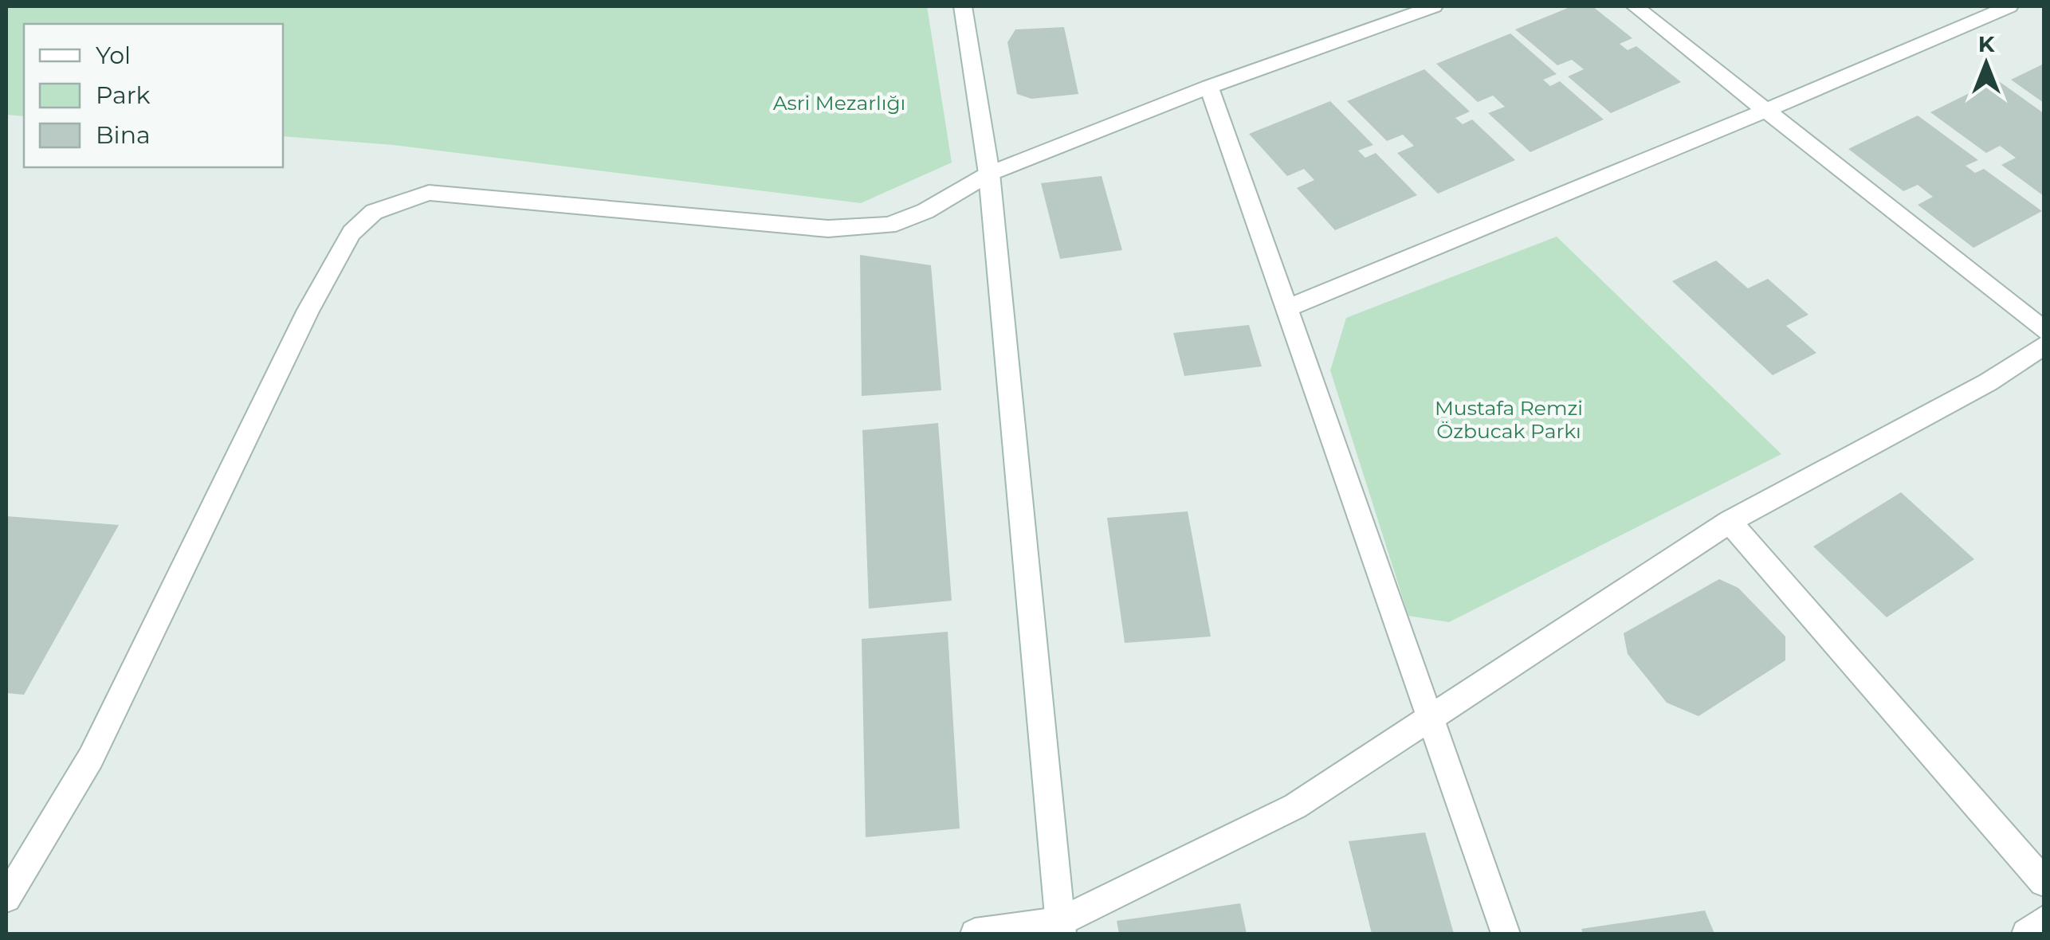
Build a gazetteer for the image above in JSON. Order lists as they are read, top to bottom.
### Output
{
  "parks": ["Asri Mezarlığı", "Mustafa Remzi Özbucak Parkı"],
  "legend": ["Yol", "Park", "Bina"],
  "north": "top"
}
